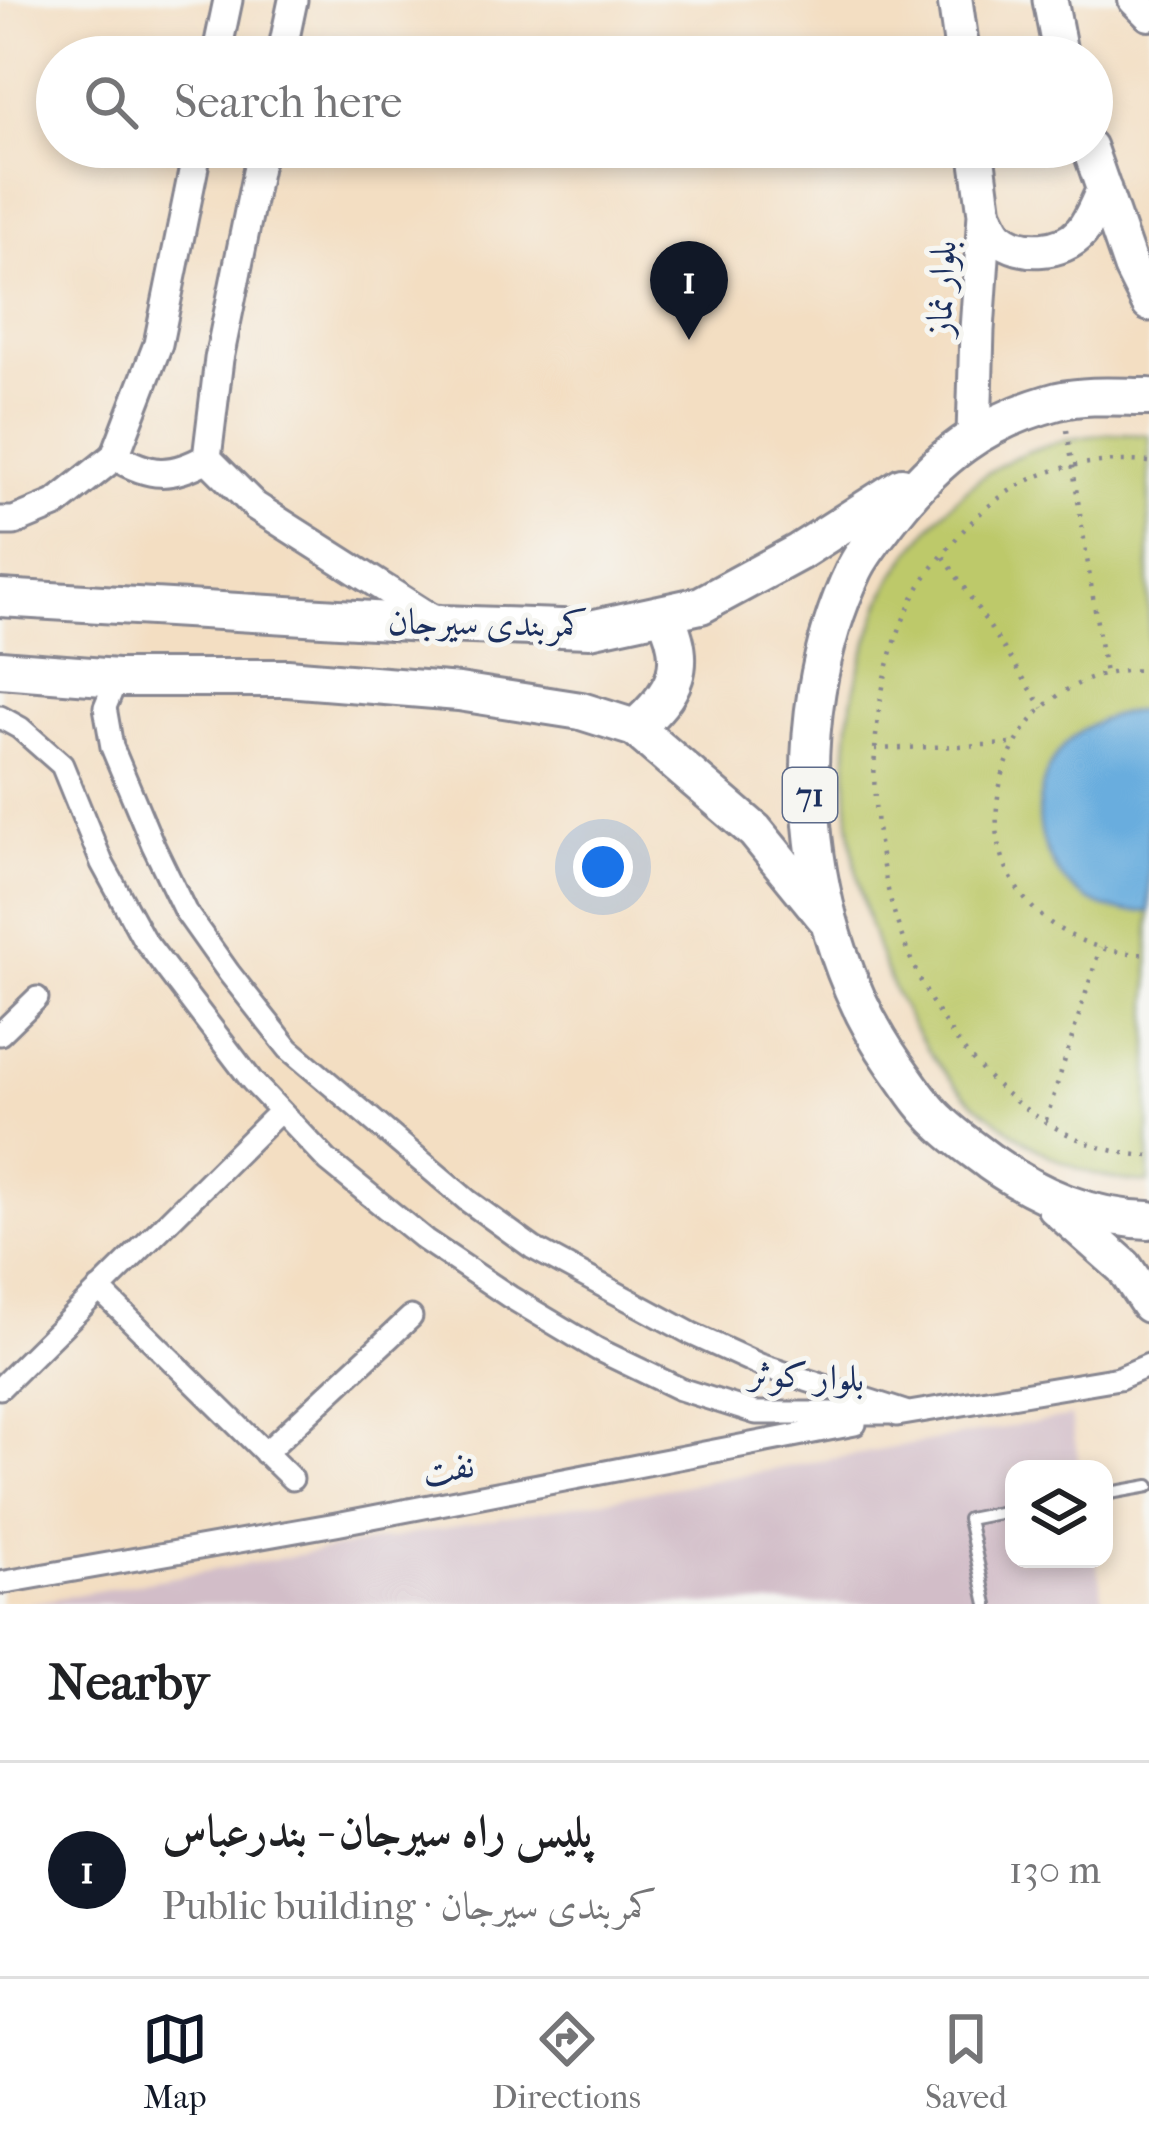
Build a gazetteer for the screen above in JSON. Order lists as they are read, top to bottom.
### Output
{
  "streets": {
    "highway": ["کمربندی سیرجان", "71"],
    "main road": ["بلوار نماز"],
    "street": ["بلوار کوثر", "نفت"]
  },
  "crossings": [
    ["بلوار نماز", "71"],
    ["کمربندی سیرجان", "71"],
    ["کمربندی سیرجان", "بلوار کوثر"],
    ["بلوار کوثر", "نفت"]
  ],
  "page": {
    "search": "Search here",
    "pins": "1",
    "heading": "Nearby",
    "list": [
      {
        "mark": "1",
        "name": "پلیس راه سیرجان - بندرعباس",
        "note": "Public building · کمربندی سیرجان",
        "value": "130 m"
      }
    ],
    "nav": ["Map", "Directions", "Saved"]
  }
}
